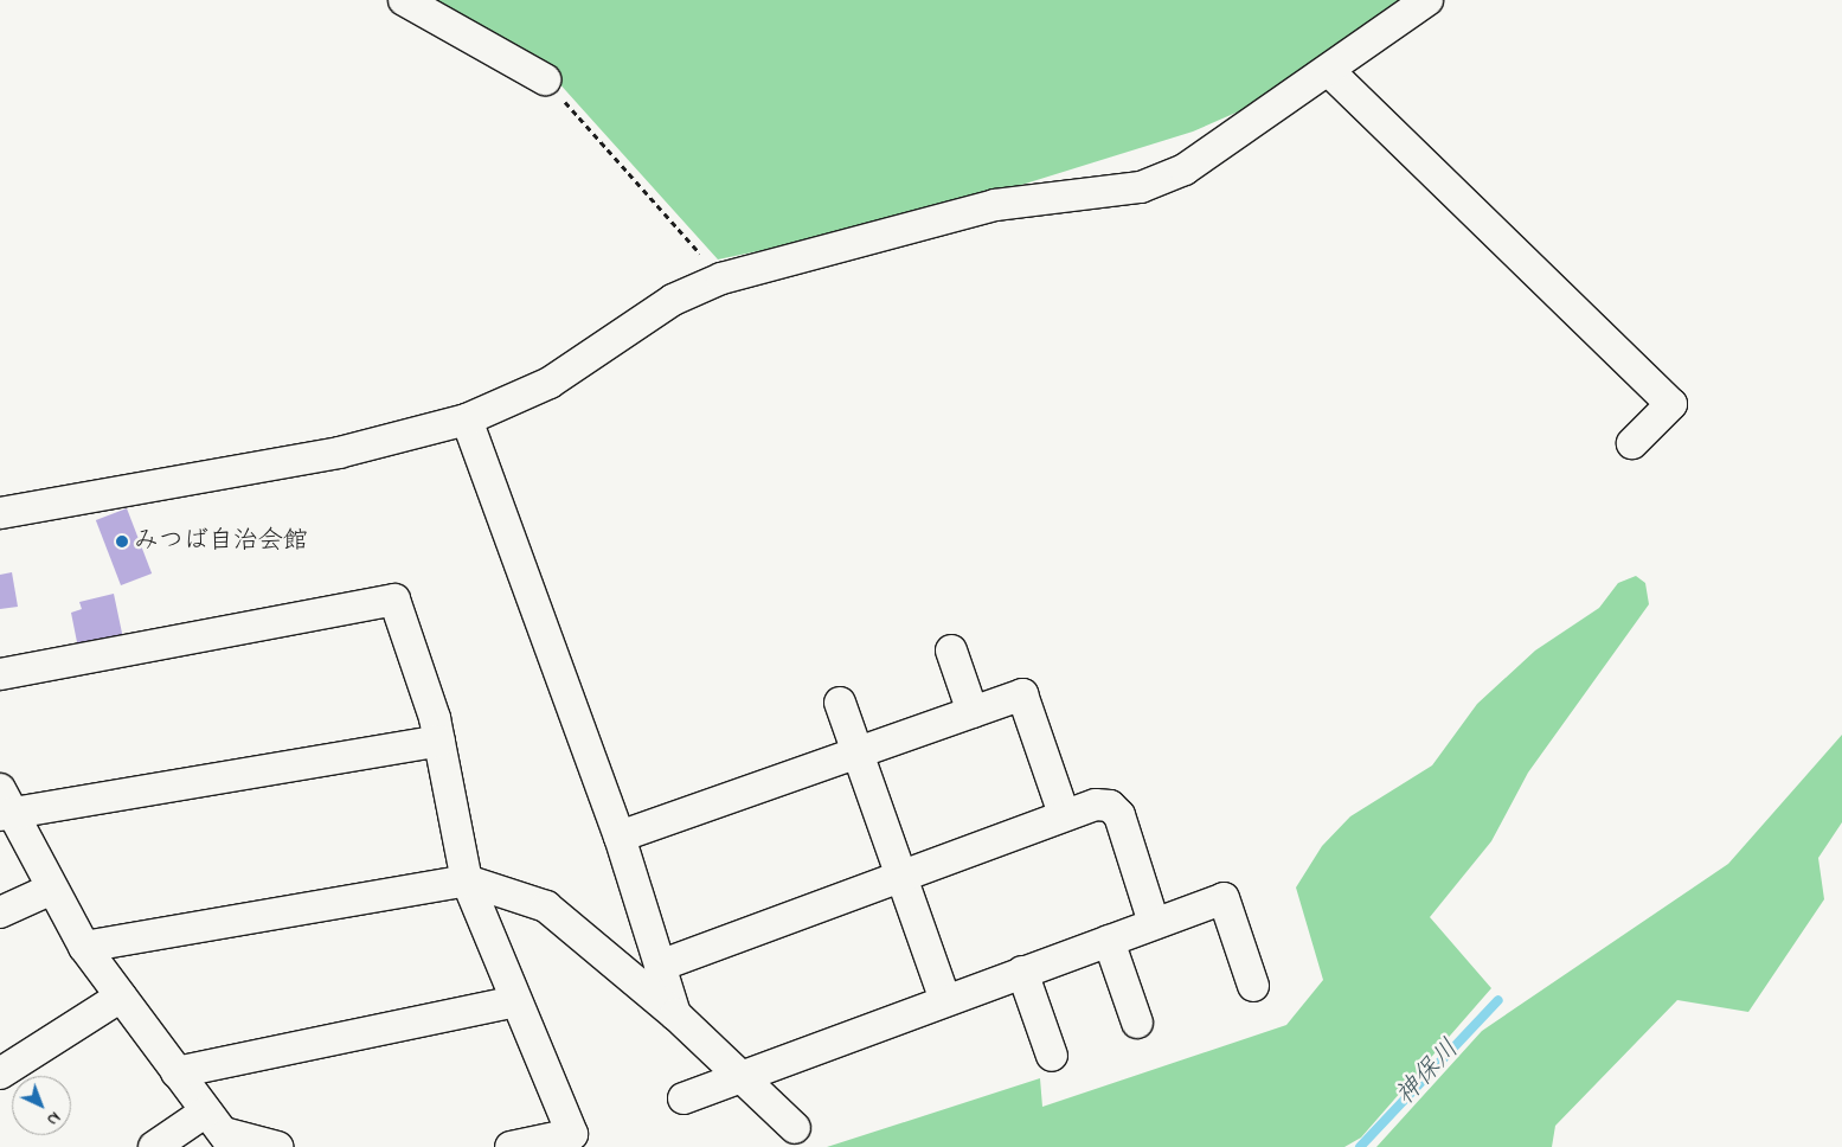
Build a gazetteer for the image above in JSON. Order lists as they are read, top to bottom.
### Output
{
  "water": ["神保川"],
  "places": ["みつば自治会館"],
  "north": "bottom right"
}
